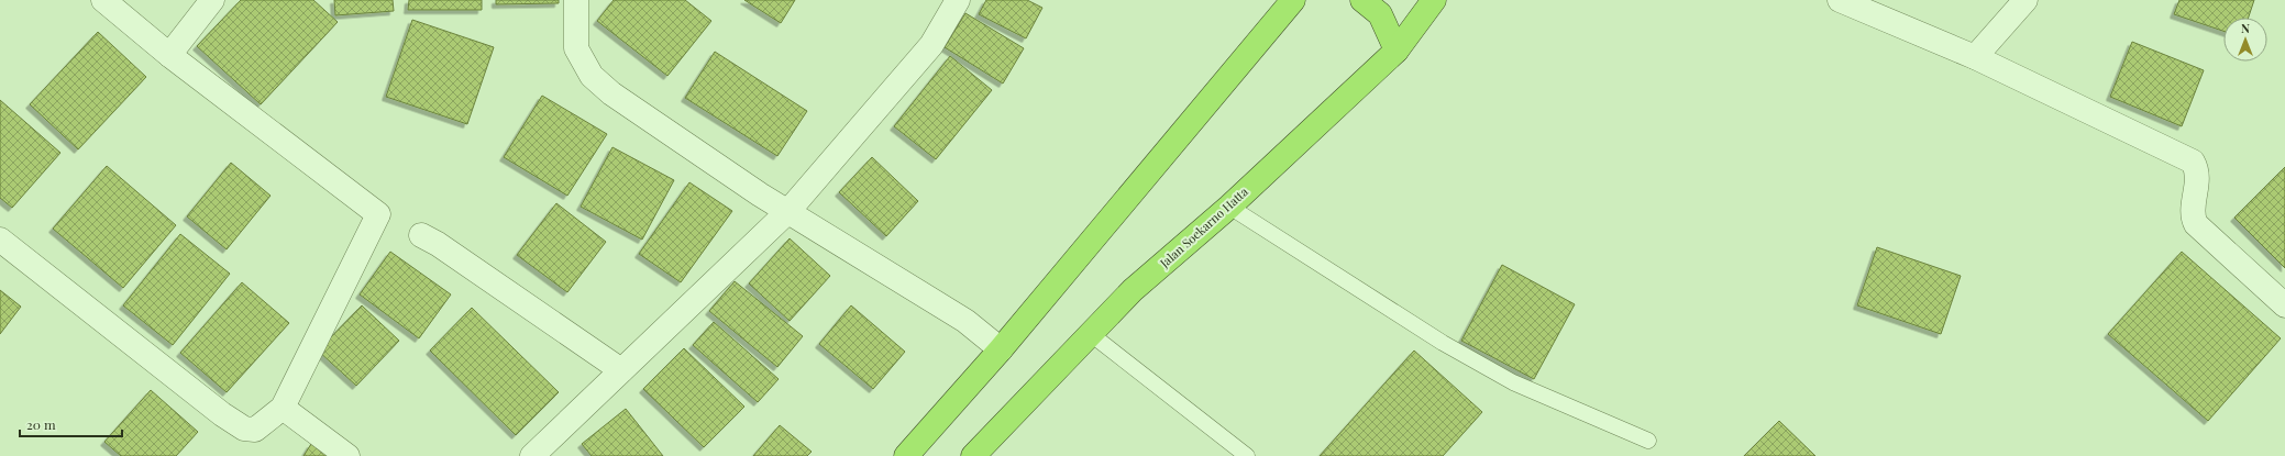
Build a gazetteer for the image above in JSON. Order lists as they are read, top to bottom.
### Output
{
  "streets": {
    "highway": ["Jalan Soekarno Hatta"]
  },
  "scale_bar": "20 m",
  "north": "top"
}
